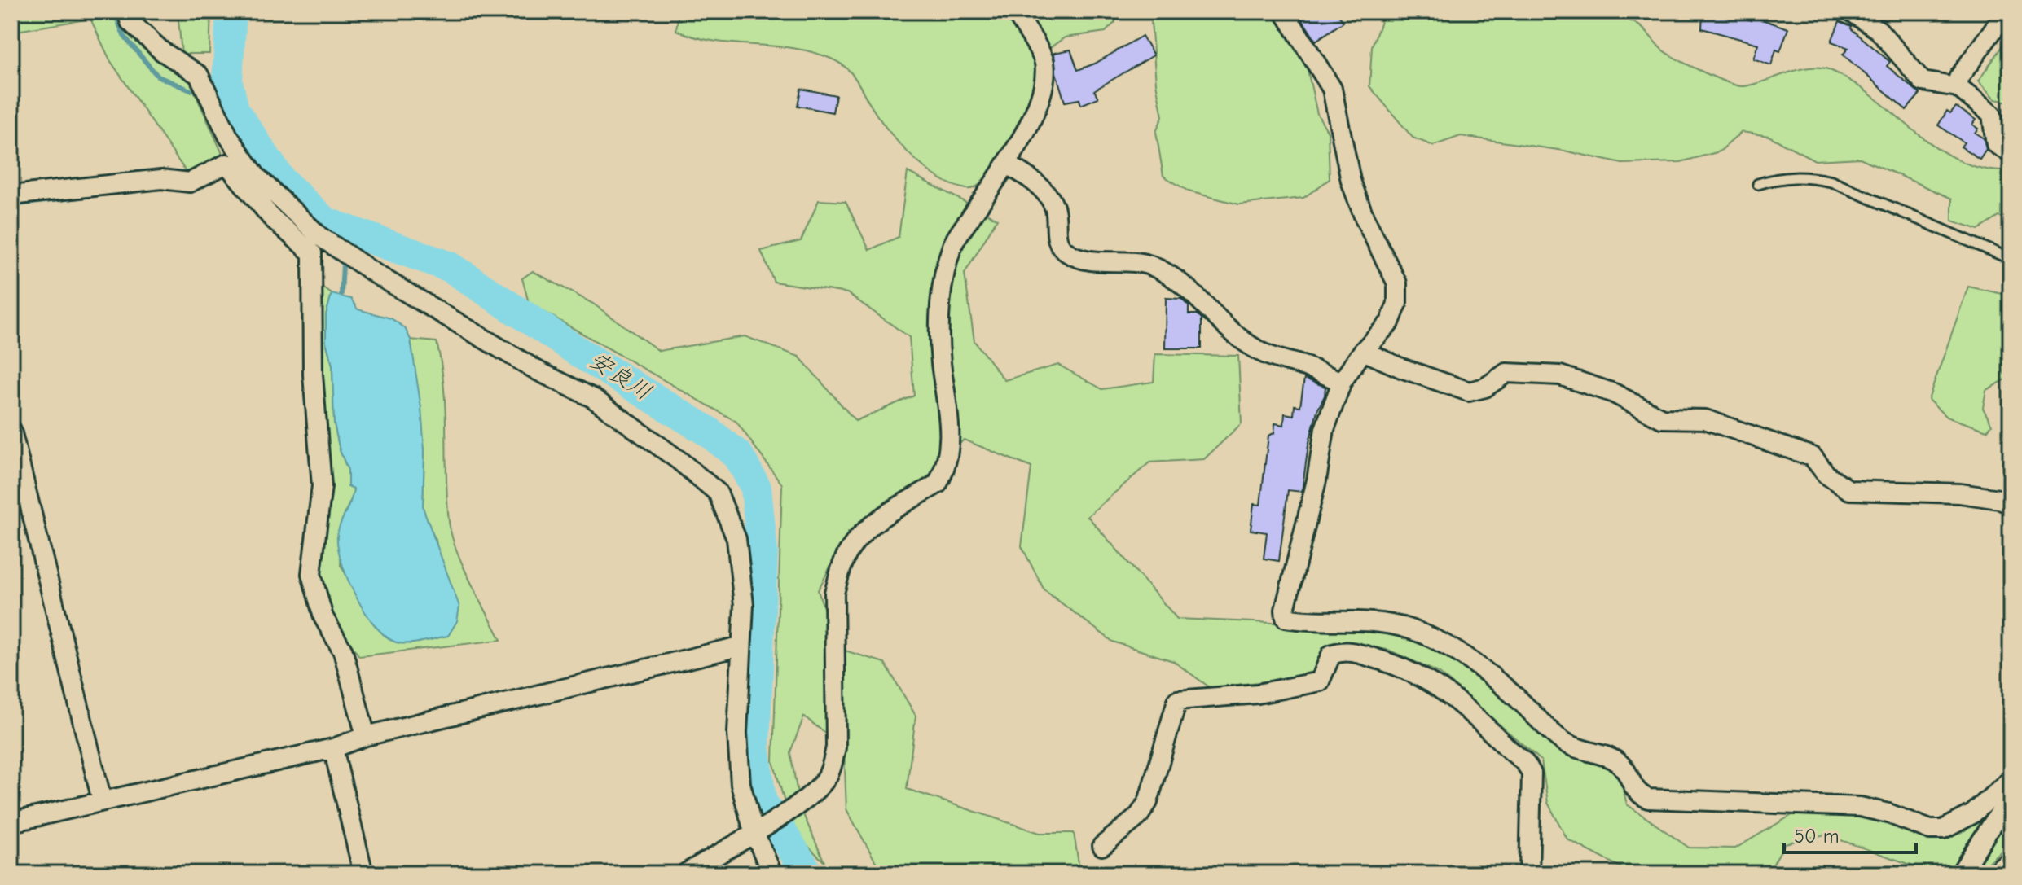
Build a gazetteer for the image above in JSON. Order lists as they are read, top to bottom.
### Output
{
  "water": ["安良川"],
  "scale_bar": "50 m"
}
